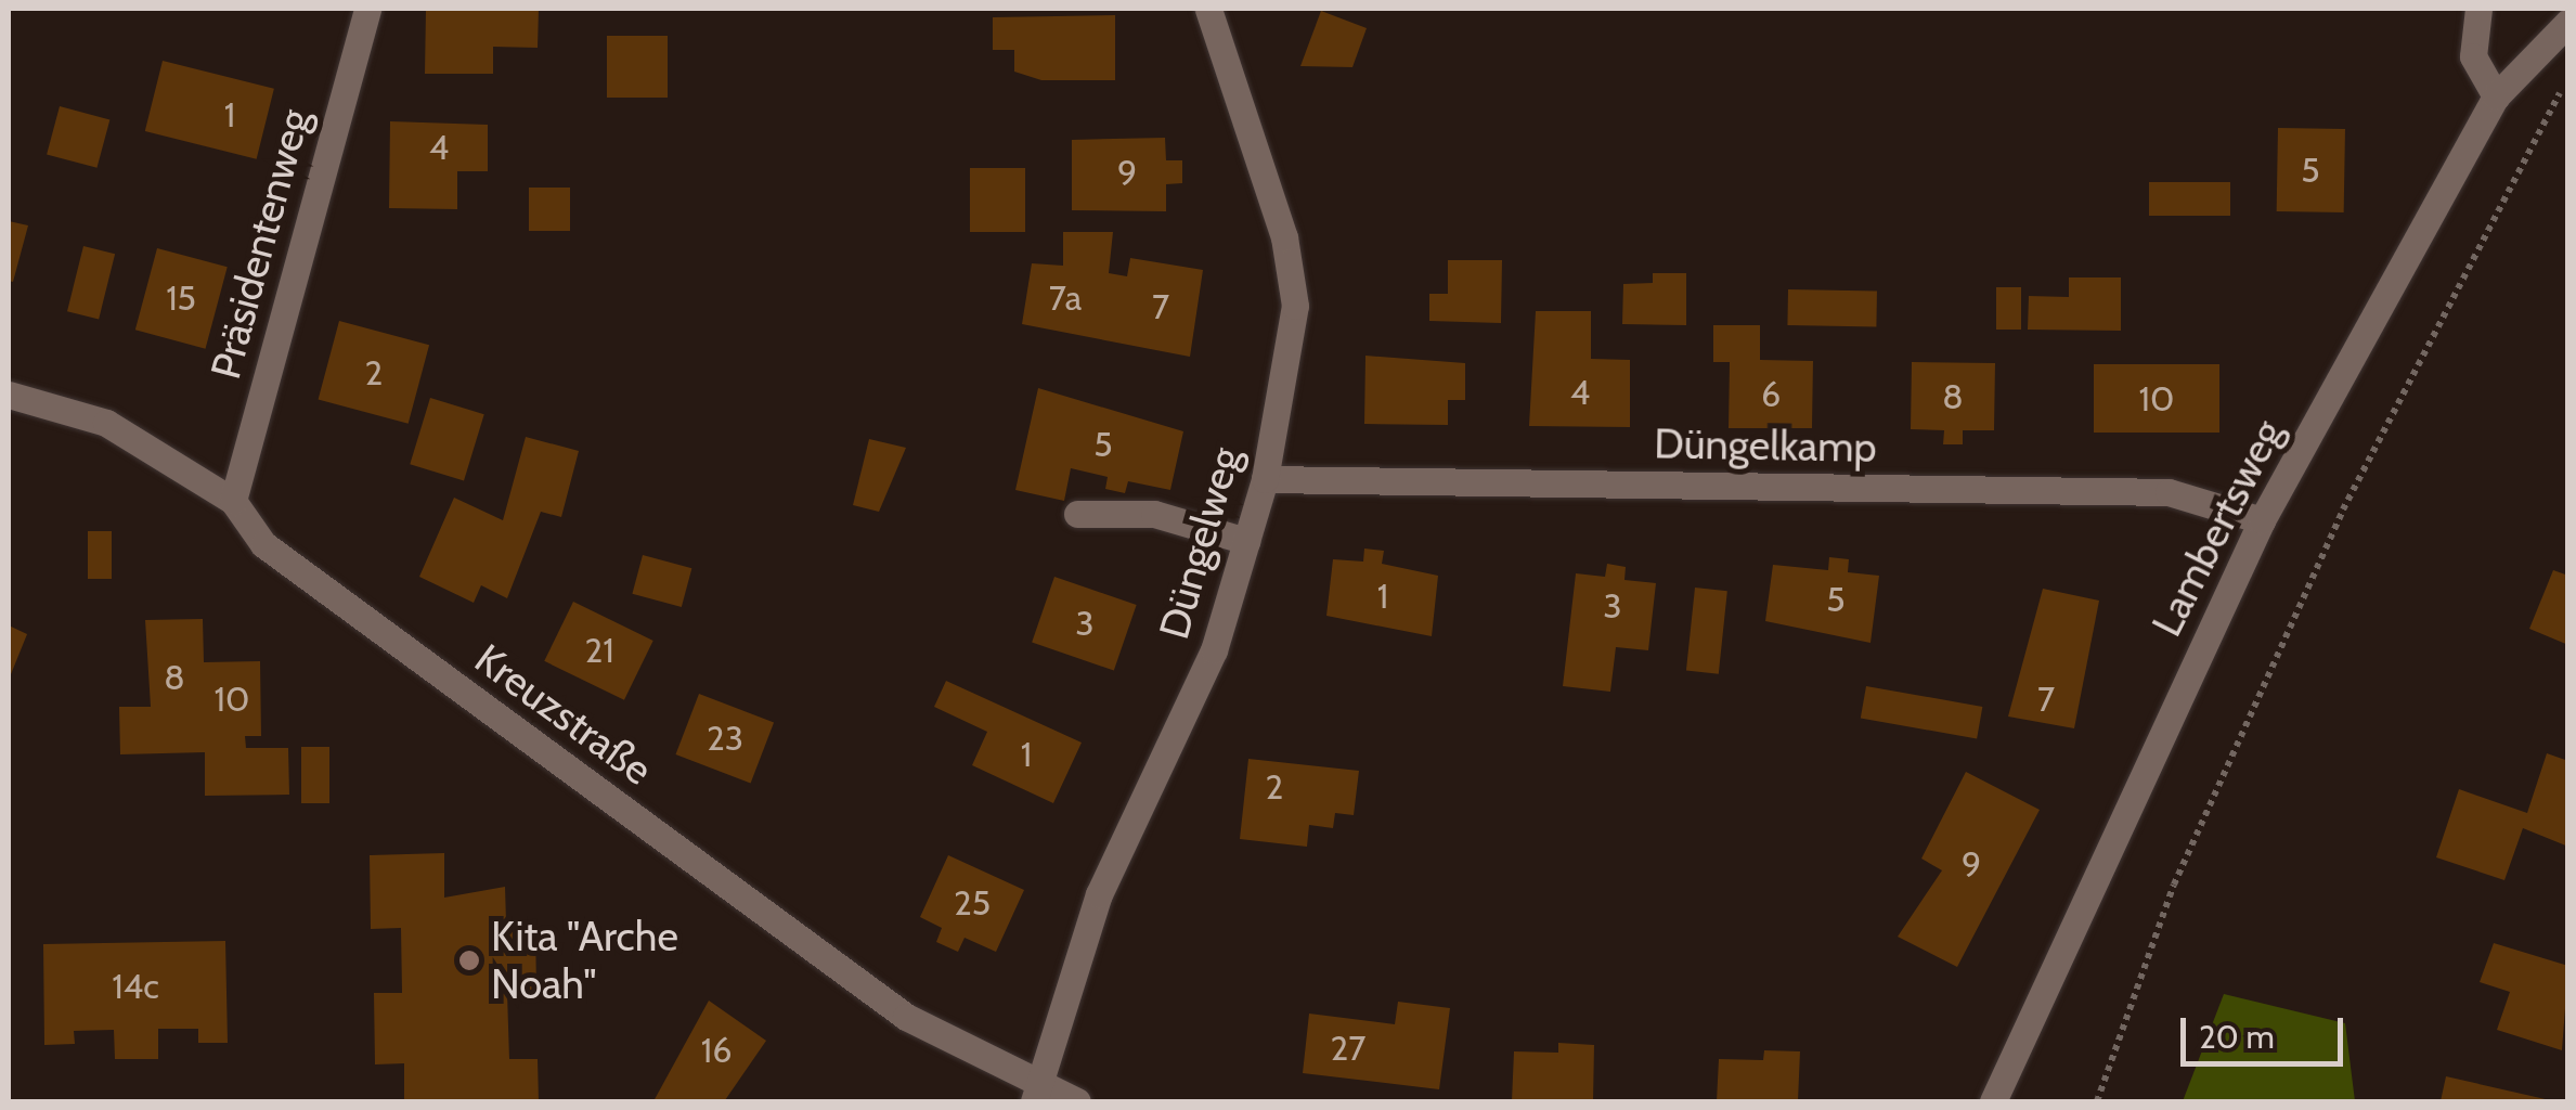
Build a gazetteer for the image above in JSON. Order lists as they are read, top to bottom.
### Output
{
  "streets": {
    "street": [
      "Präsidentenweg",
      "Düngelkamp",
      "Lambertsweg",
      "Düngelweg",
      "Kreuzstraße"
    ]
  },
  "crossings": [
    ["Präsidentenweg", "Kreuzstraße"],
    ["Düngelkamp", "Lambertsweg"],
    ["Düngelkamp", "Düngelweg"],
    ["Düngelweg", "Kreuzstraße"]
  ],
  "places": ["Kita \"Arche Noah\""],
  "house_numbers": [
    "1",
    "4",
    "5",
    "9",
    "15",
    "7a",
    "7",
    "2",
    "4",
    "6",
    "8",
    "10",
    "5",
    "1",
    "5",
    "3",
    "3",
    "21",
    "8",
    "10",
    "7",
    "23",
    "1",
    "2",
    "9",
    "25",
    "14c",
    "27",
    "16"
  ],
  "scale_bar": "20 m"
}
